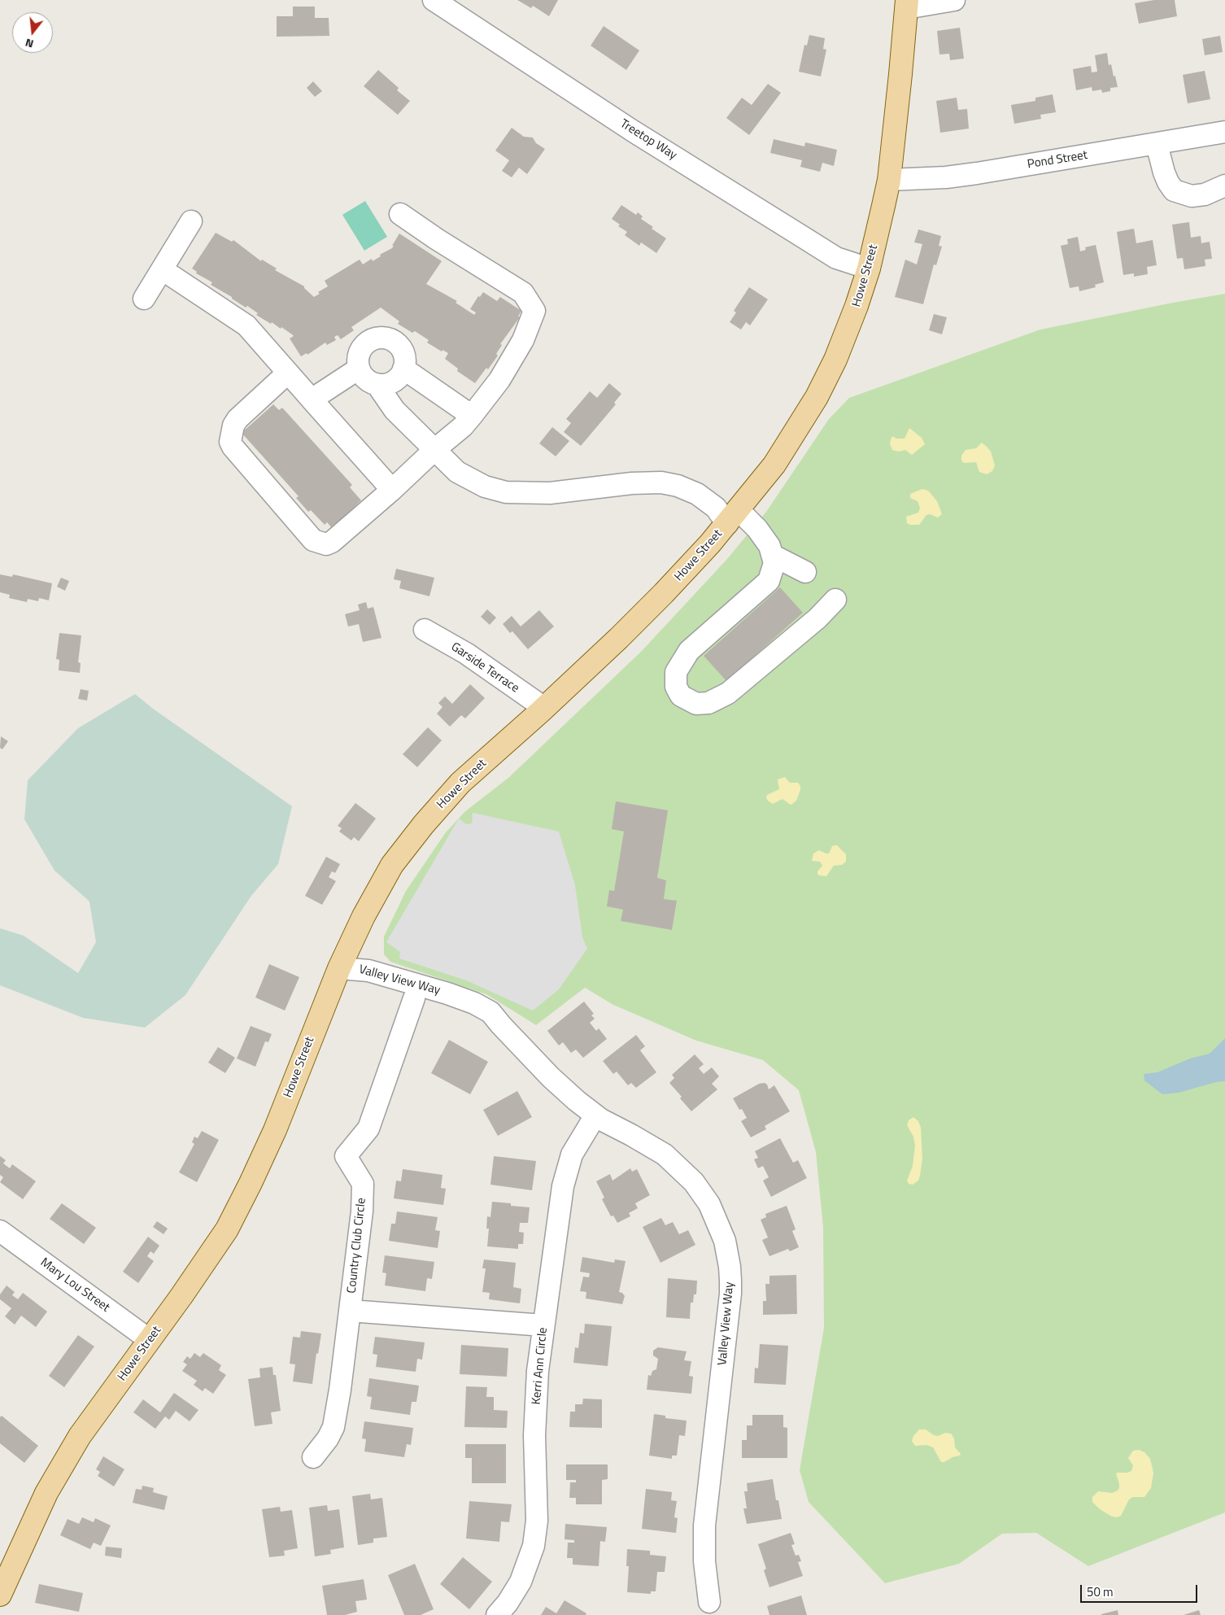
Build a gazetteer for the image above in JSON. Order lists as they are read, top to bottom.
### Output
{
  "streets": {
    "main road": ["Howe Street"],
    "street": [
      "Treetop Way",
      "Pond Street",
      "Garside Terrace",
      "Valley View Way",
      "Country Club Circle",
      "Mary Lou Street",
      "Kerri Ann Circle"
    ]
  },
  "crossings": [
    ["Treetop Way", "Howe Street"],
    ["Pond Street", "Howe Street"],
    ["Howe Street", "Garside Terrace"],
    ["Howe Street", "Valley View Way"],
    ["Howe Street", "Mary Lou Street"],
    ["Valley View Way", "Country Club Circle"],
    ["Valley View Way", "Kerri Ann Circle"]
  ],
  "scale_bar": "50 m",
  "north": "bottom"
}
